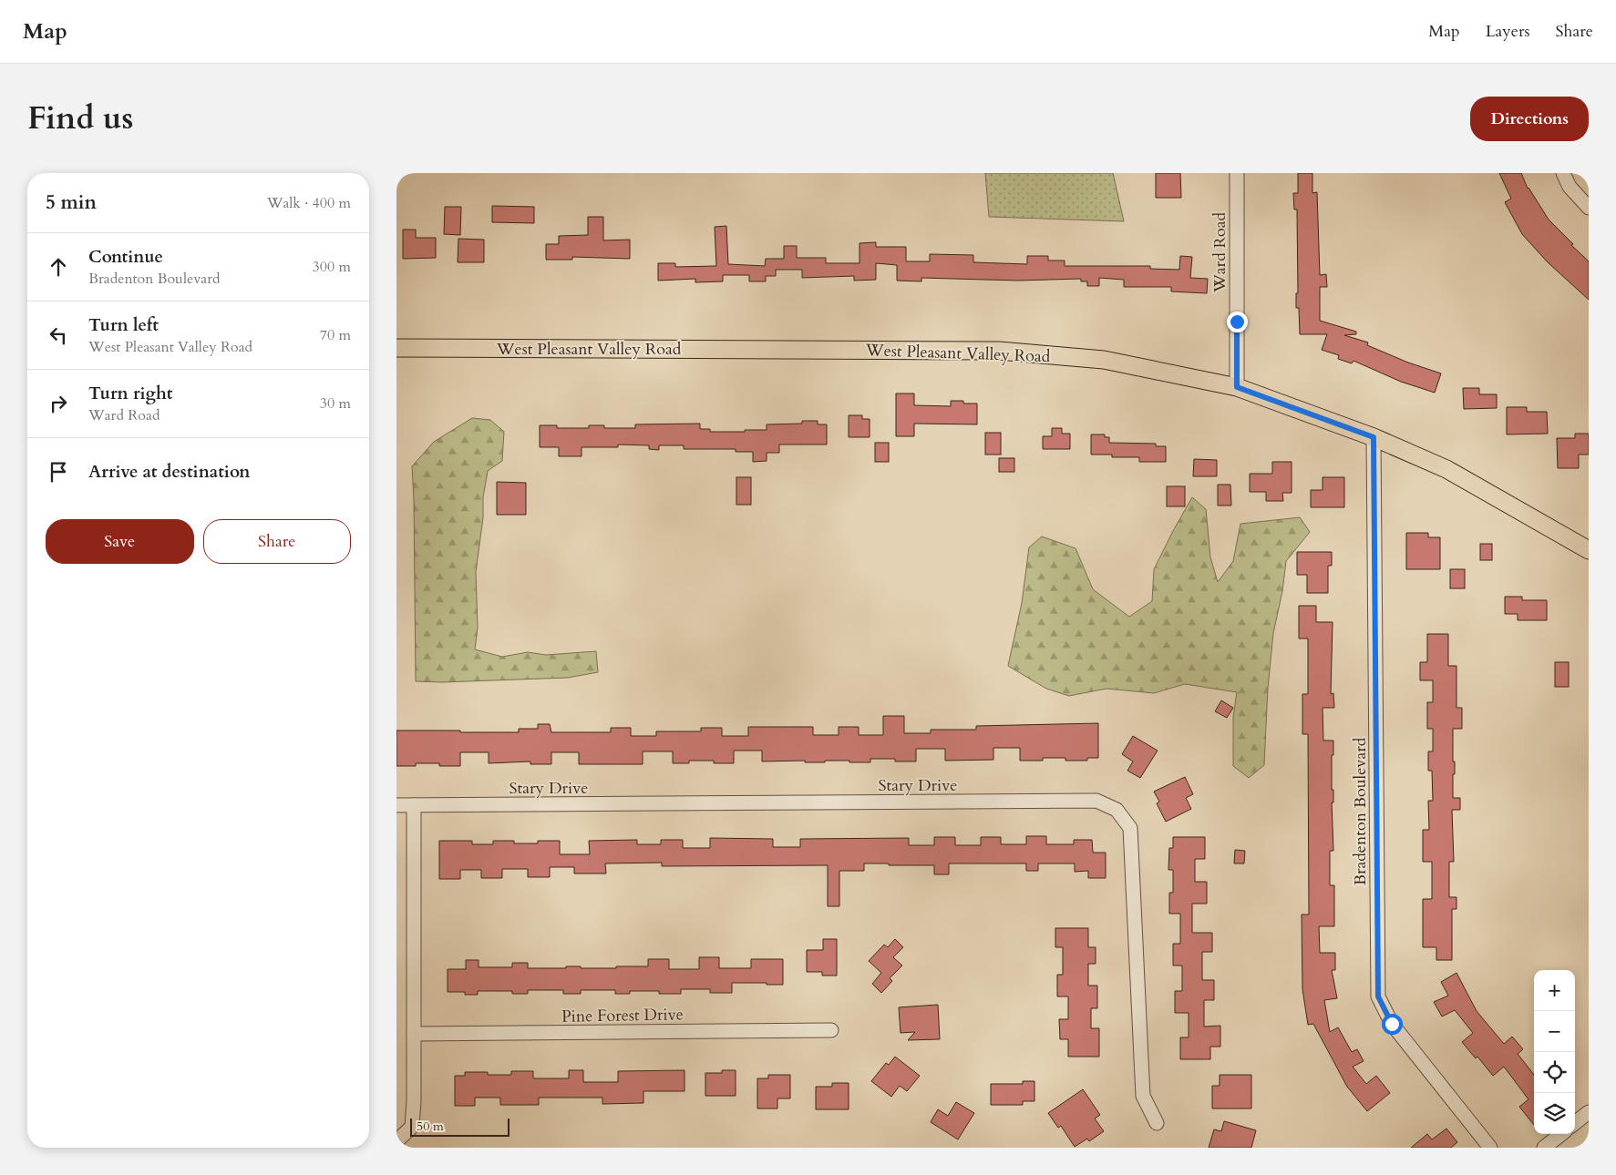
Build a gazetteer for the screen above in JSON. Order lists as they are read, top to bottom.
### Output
{
  "streets": {
    "main road": ["West Pleasant Valley Road"],
    "street": [
      "Ward Road",
      "Stary Drive",
      "Bradenton Boulevard",
      "Pine Forest Drive"
    ]
  },
  "crossings": [
    ["Ward Road", "West Pleasant Valley Road"],
    ["West Pleasant Valley Road", "Bradenton Boulevard"]
  ],
  "scale_bar": "50 m",
  "page": {
    "header": "Map",
    "nav": ["Map", "Layers", "Share"],
    "title": "Find us",
    "buttons": [
      "Directions",
      ["Save", "Share"]
    ],
    "heading": ["5 min", "Walk · 400 m"],
    "list": [
      ["Continue", "Bradenton Boulevard", "300 m"],
      ["Turn left", "West Pleasant Valley Road", "70 m"],
      ["Turn right", "Ward Road", "30 m"],
      "Arrive at destination"
    ],
    "map_buttons": ["+", "−"],
    "scale": "50 m"
  }
}
